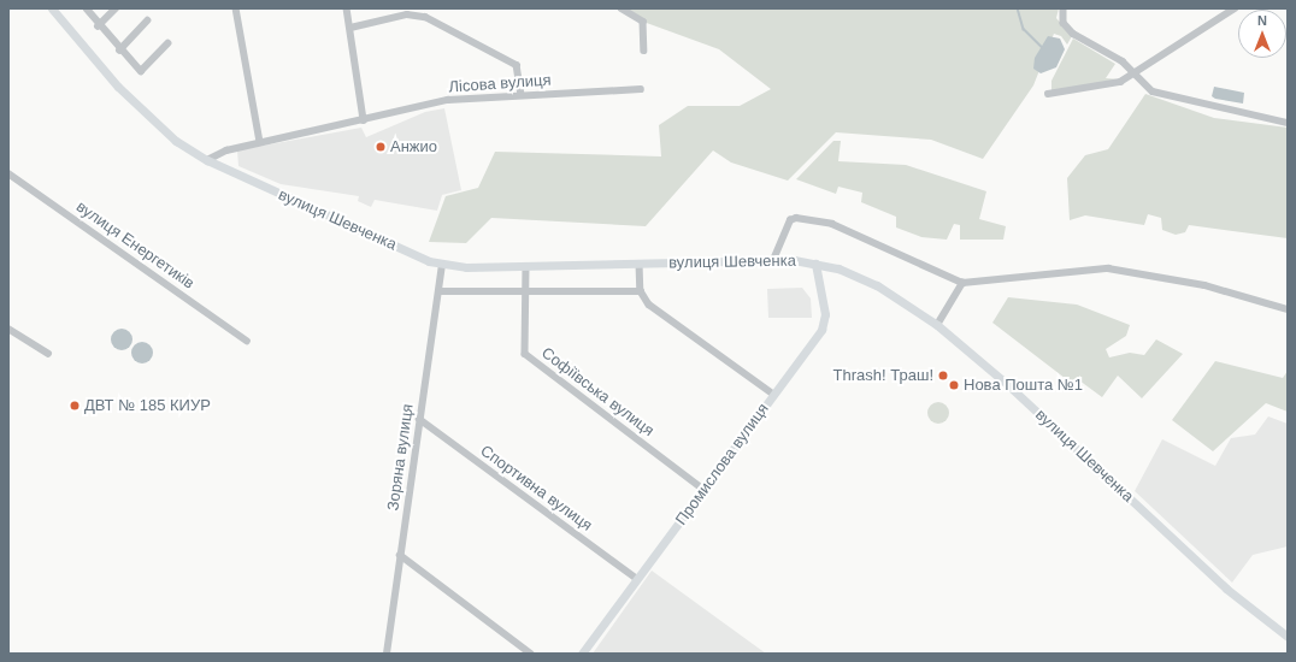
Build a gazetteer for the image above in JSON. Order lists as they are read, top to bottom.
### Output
{
  "streets": {
    "street": [
      "Лісова вулиця",
      "вулиця Шевченка",
      "вулиця Енергетиків",
      "Софіївська вулиця",
      "Зоряна вулиця",
      "Промислова вулиця",
      "Спортивна вулиця"
    ]
  },
  "crossings": [
    ["Лісова вулиця", "вулиця Шевченка"],
    ["вулиця Шевченка", "Зоряна вулиця"],
    ["вулиця Шевченка", "Промислова вулиця"],
    ["Софіївська вулиця", "Промислова вулиця"],
    ["Зоряна вулиця", "Спортивна вулиця"],
    ["Промислова вулиця", "Спортивна вулиця"]
  ],
  "places": [
    "Анжио",
    "Thrash! Траш!",
    "Нова Пошта №1",
    "ДВТ № 185 КИУР"
  ],
  "north": "top"
}
